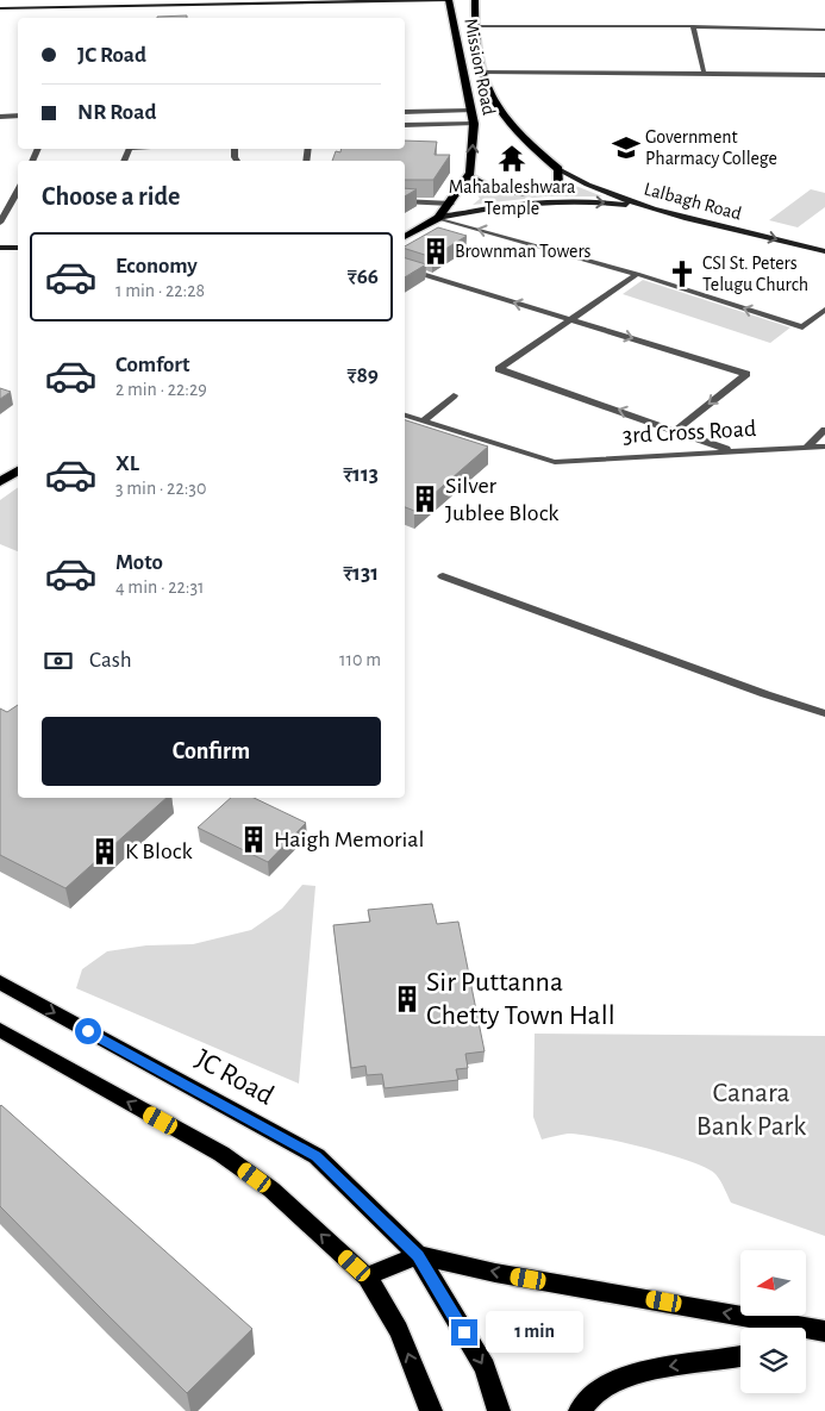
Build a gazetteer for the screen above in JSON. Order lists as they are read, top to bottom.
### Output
{
  "streets": {
    "main road": ["Mission Road", "JC Road"],
    "street": ["Lalbagh Road", "3rd Cross Road"]
  },
  "crossings": [
    ["Mission Road", "Lalbagh Road"]
  ],
  "parks": ["Canara Bank Park"],
  "places": {
    "school or university": ["Government Pharmacy College"],
    "temple": ["Mahabaleshwara Temple"],
    "building": [
      "Brownman Towers",
      "Silver Jublee Block",
      "Haigh Memorial",
      "K Block",
      "Sir Puttanna Chetty Town Hall"
    ],
    "church": ["CSI St. Peters Telugu Church"]
  },
  "north": "left",
  "page": {
    "banner": ["JC Road", "NR Road"],
    "heading": "Choose a ride",
    "list": [
      {
        "name": "Economy",
        "note": "1 min · 22:28",
        "value": "₹66"
      },
      {
        "name": "Comfort",
        "note": "2 min · 22:29",
        "value": "₹89"
      },
      {
        "name": "XL",
        "note": "3 min · 22:30",
        "value": "₹113"
      },
      {
        "name": "Moto",
        "note": "4 min · 22:31",
        "value": "₹131"
      }
    ],
    "pay": ["Cash", "110 m"],
    "buttons": "Confirm",
    "bubble": "1 min"
  }
}
